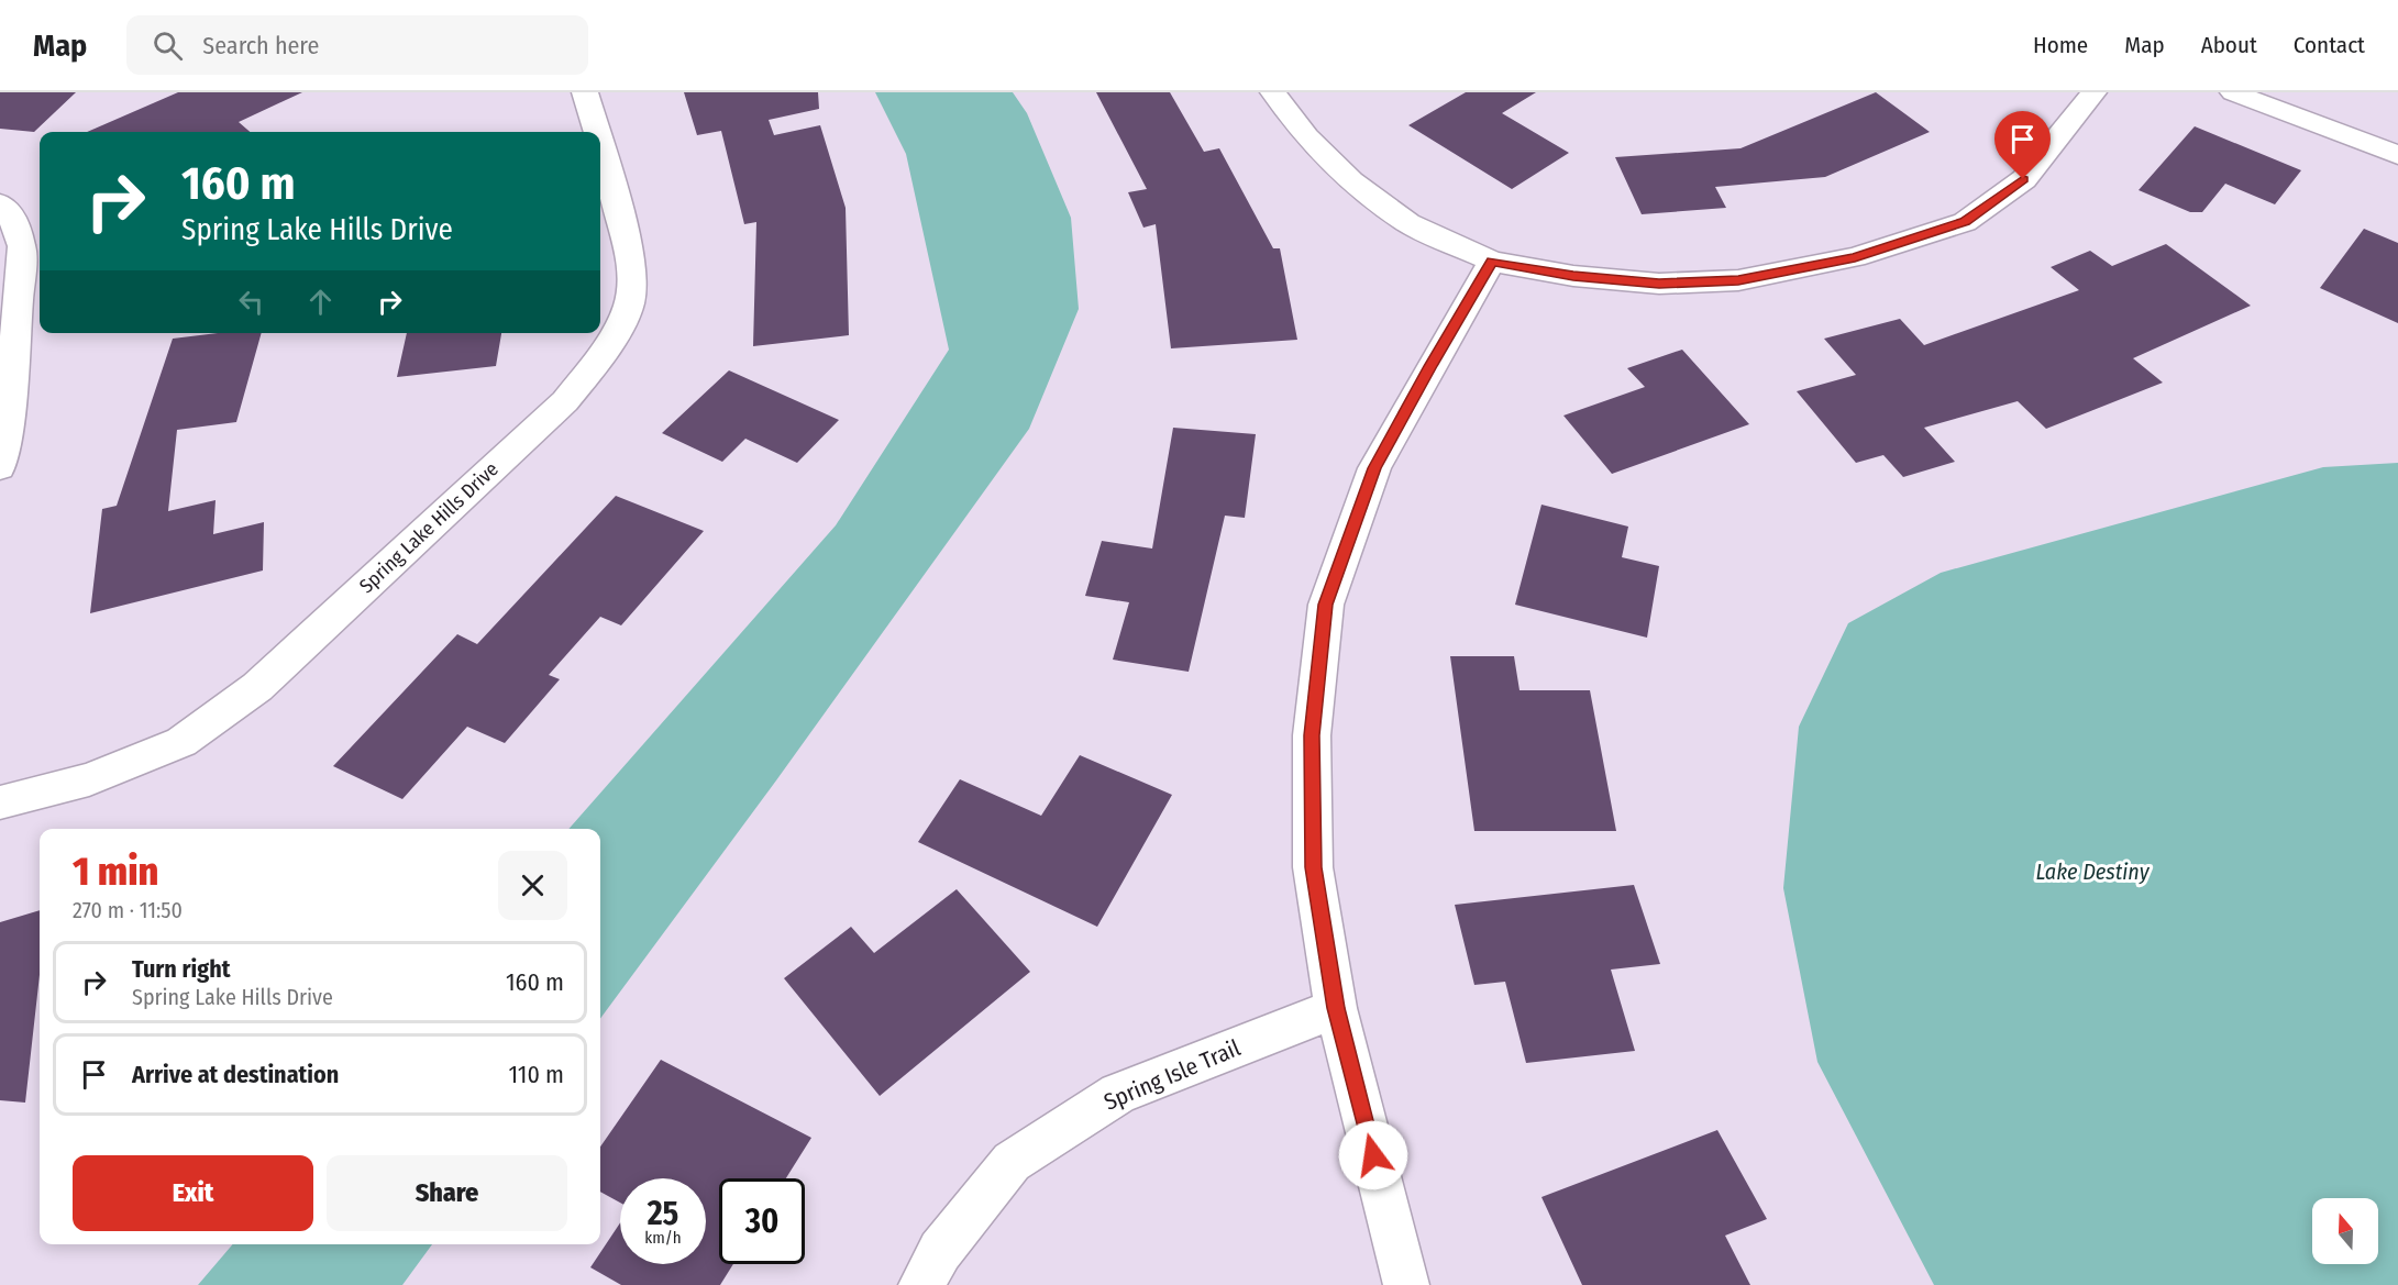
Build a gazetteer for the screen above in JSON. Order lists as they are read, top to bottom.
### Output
{
  "streets": {
    "street": ["Spring Lake Hills Drive", "Spring Isle Trail"]
  },
  "water": ["Lake Destiny"],
  "north": "top",
  "page": {
    "header": "Map",
    "search": "Search here",
    "nav": [
      "Home",
      "Map",
      "About",
      "Contact"
    ],
    "turn": ["160 m", "Spring Lake Hills Drive"],
    "heading": ["1 min", "270 m · 11:50"],
    "list": [
      {
        "name": "Turn right",
        "note": "Spring Lake Hills Drive",
        "value": "160 m"
      },
      {
        "name": "Arrive at destination",
        "value": "110 m"
      }
    ],
    "buttons": ["Exit", "Share"],
    "speed": "25 km/h",
    "limit": "30"
  }
}
